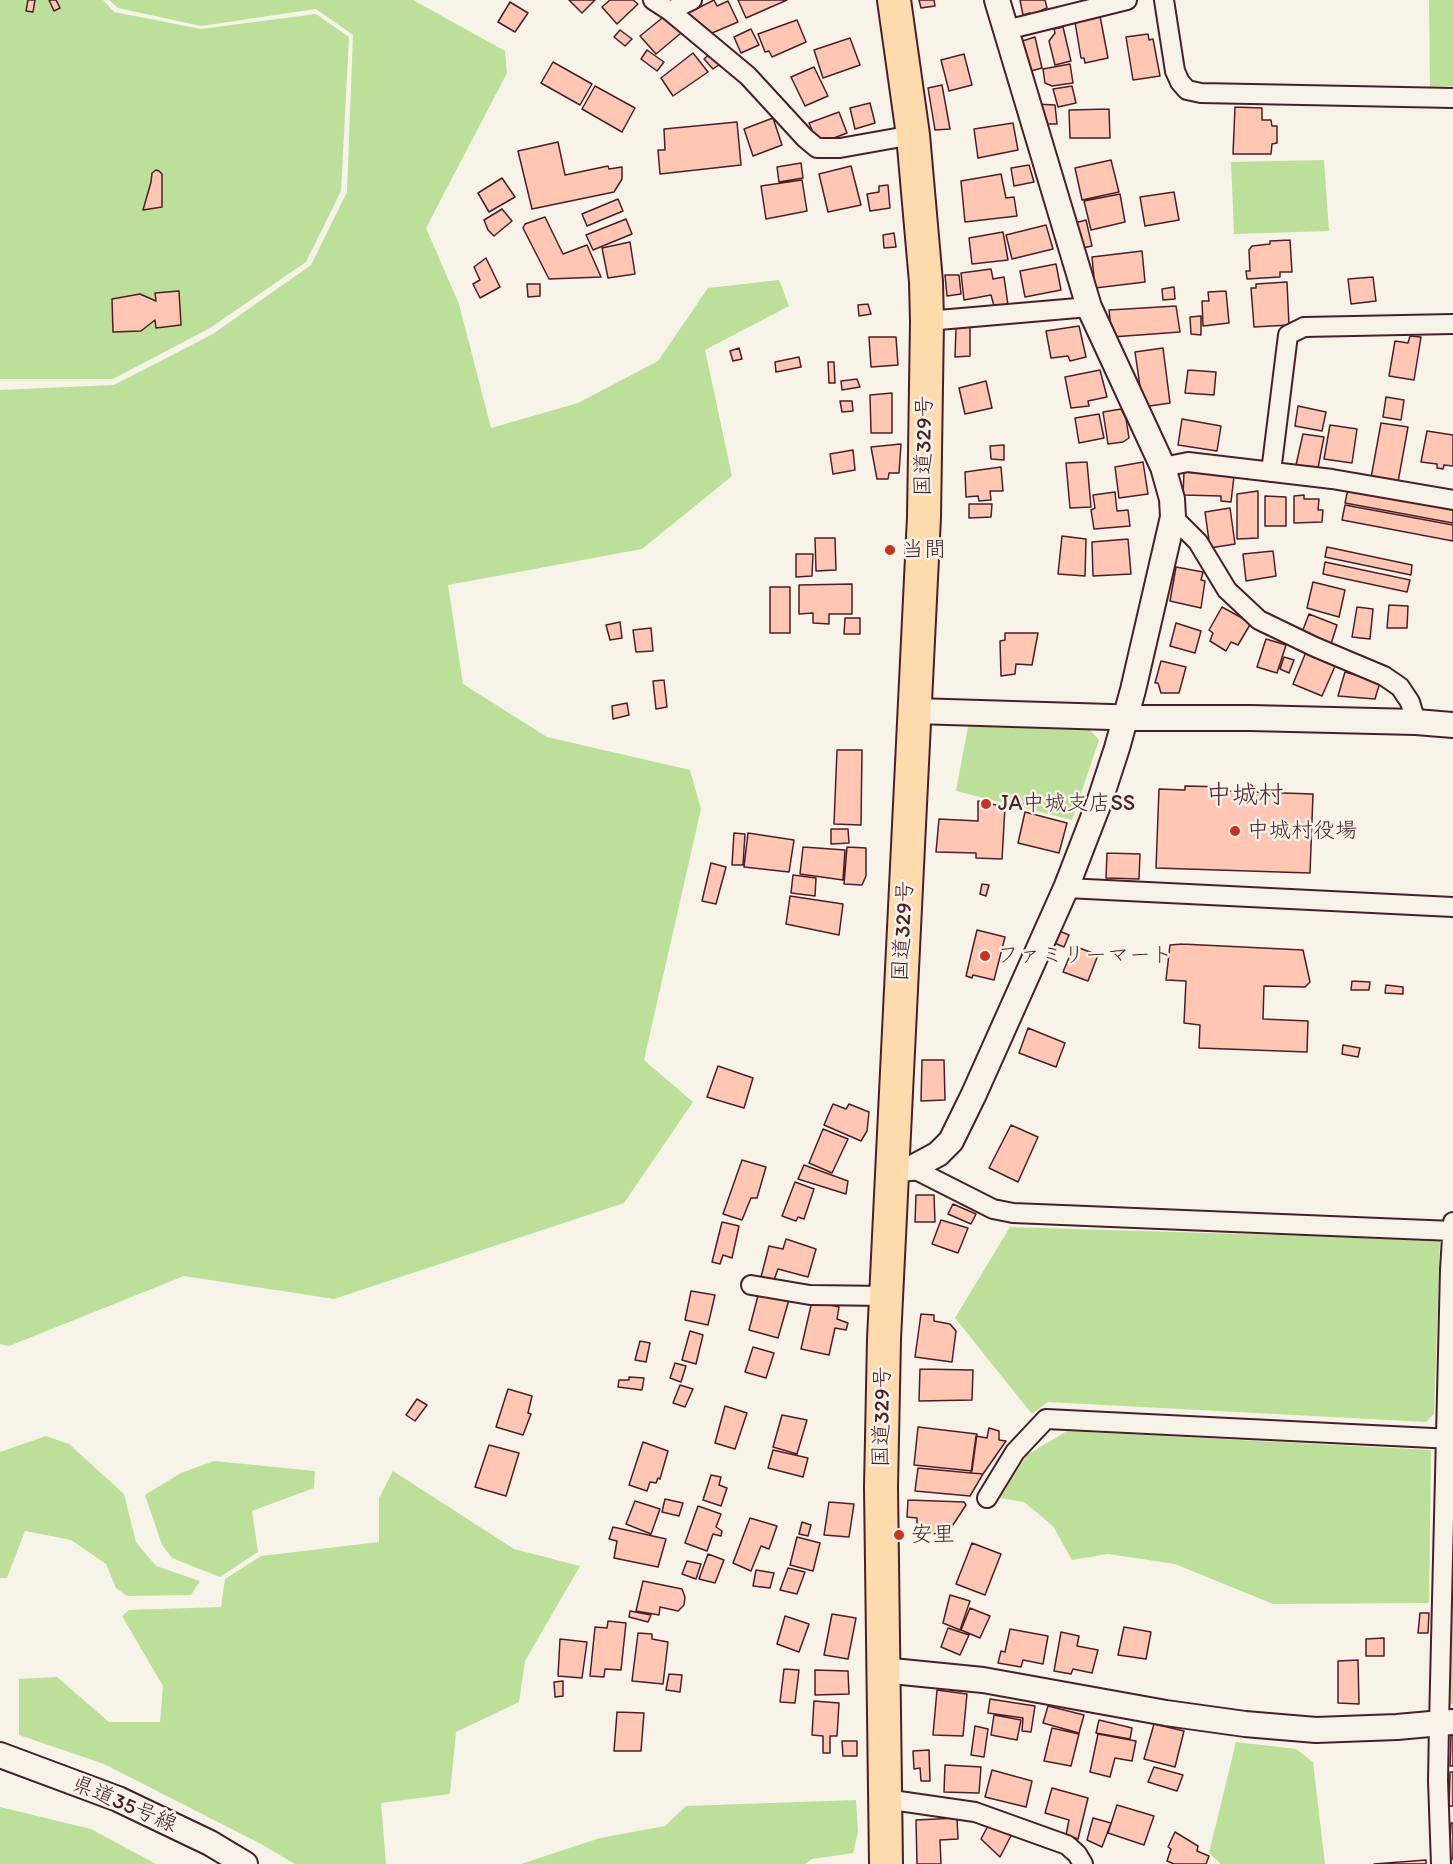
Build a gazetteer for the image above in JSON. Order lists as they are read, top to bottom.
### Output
{
  "streets": {
    "highway": ["国道329号"],
    "street": ["県道35号線"]
  },
  "districts": ["中城村"],
  "places": [
    "当間",
    "JA中城支店SS",
    "中城村役場",
    "ファミリーマート",
    "安里"
  ]
}
